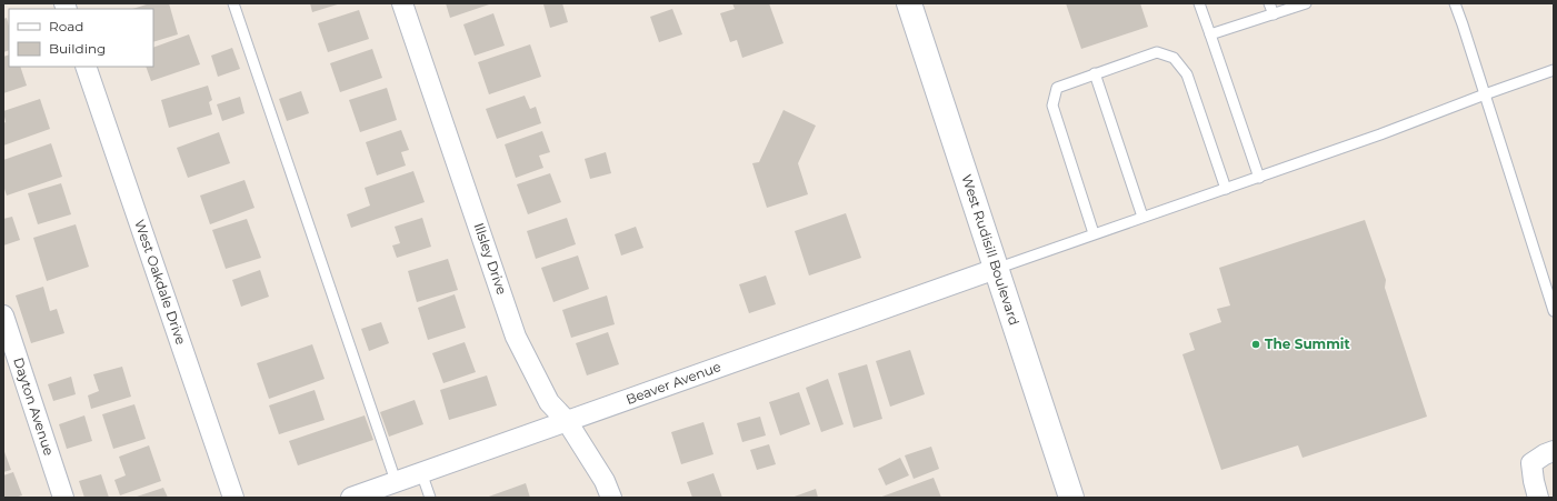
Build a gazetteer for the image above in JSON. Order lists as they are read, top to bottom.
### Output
{
  "streets": {
    "street": [
      "West Rudisill Boulevard",
      "Illsley Drive",
      "West Oakdale Drive",
      "Beaver Avenue",
      "Dayton Avenue"
    ]
  },
  "crossings": [
    ["West Rudisill Boulevard", "Beaver Avenue"],
    ["Illsley Drive", "Beaver Avenue"]
  ],
  "places": ["The Summit"],
  "legend": ["Road", "Building"]
}
